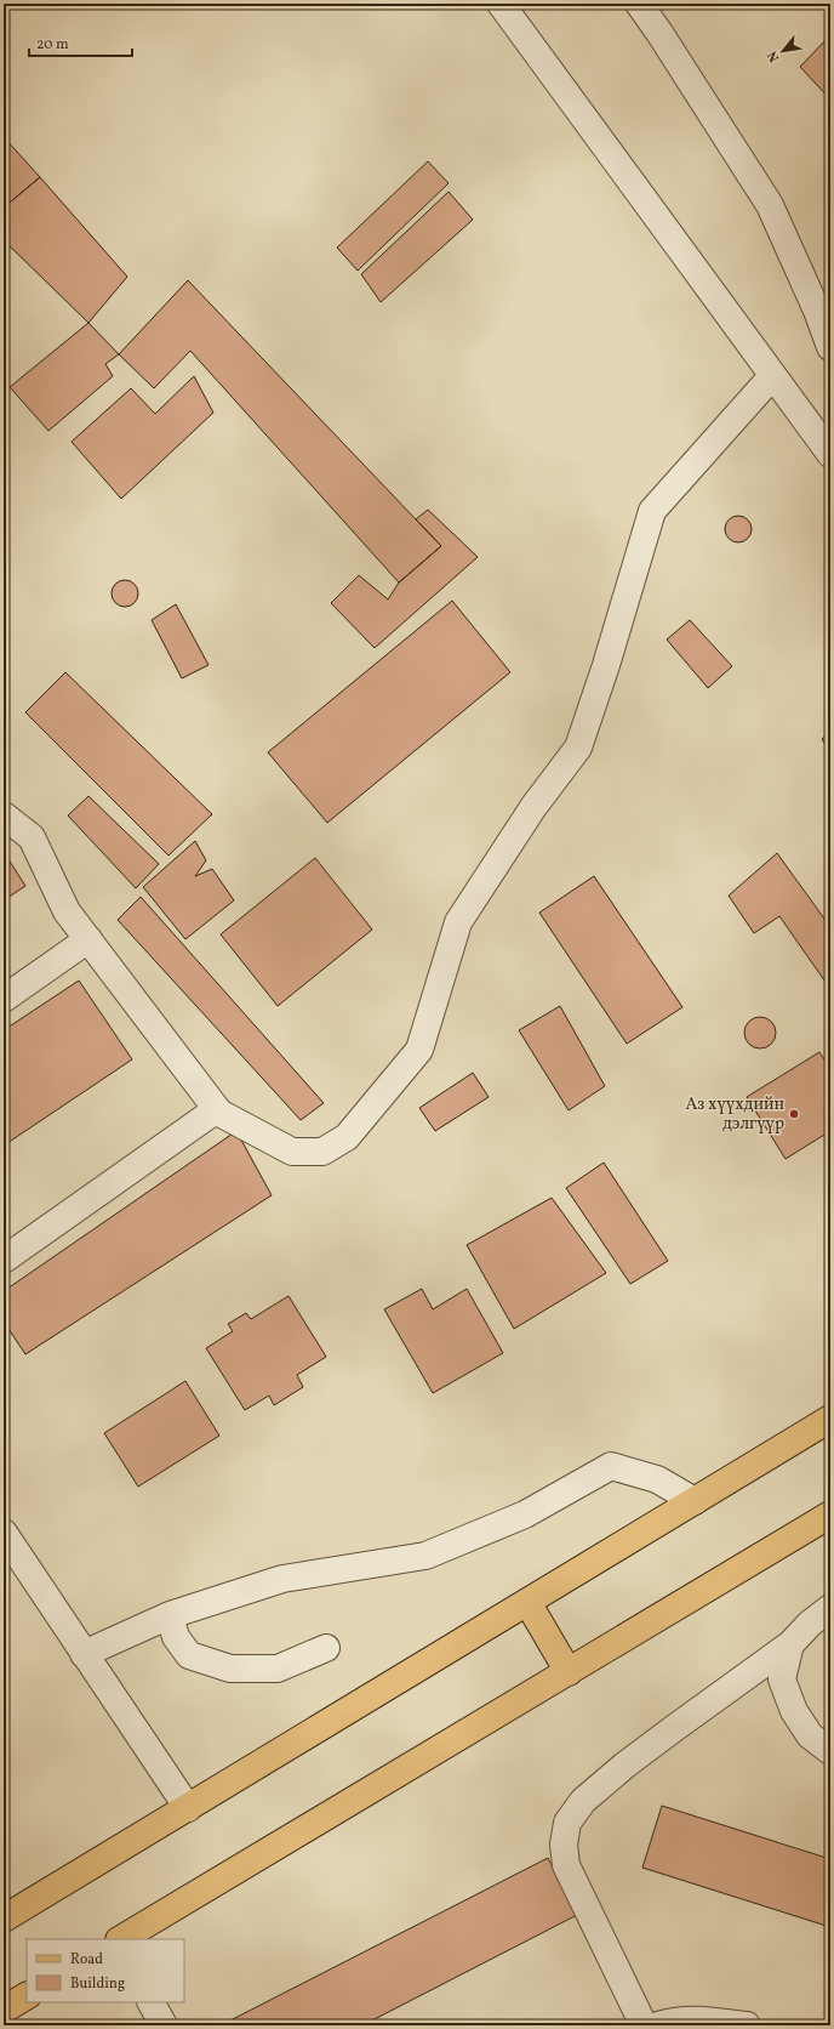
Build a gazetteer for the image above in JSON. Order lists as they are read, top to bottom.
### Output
{
  "places": ["Аз хүүхдийн дэлгүүр"],
  "legend": ["Road", "Building"],
  "scale_bar": "20 m",
  "north": "bottom left"
}
